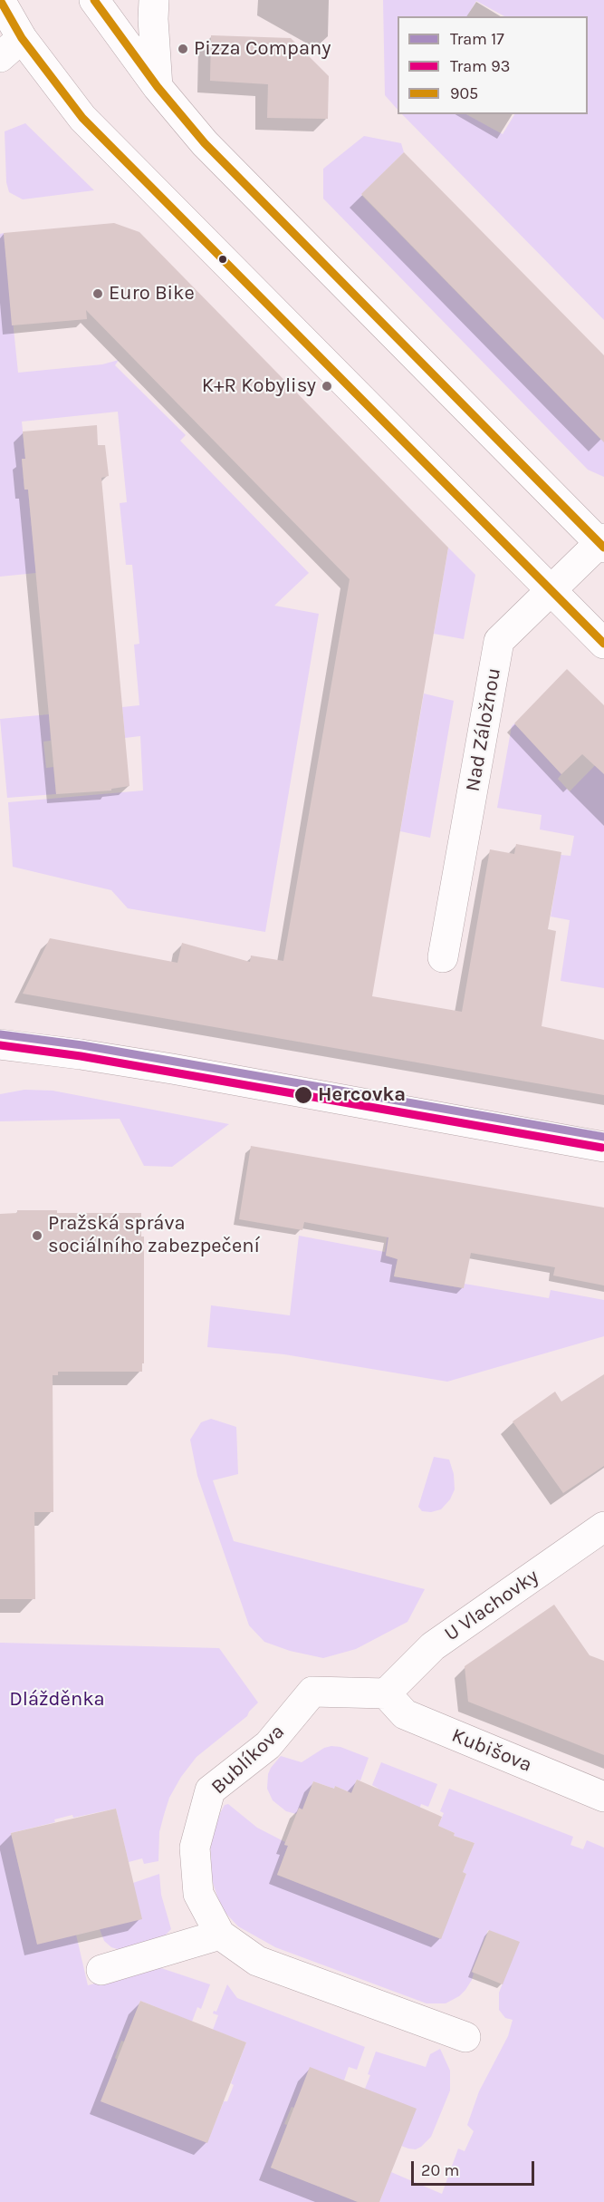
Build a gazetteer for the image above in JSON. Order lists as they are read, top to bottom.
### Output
{
  "streets": {
    "street": [
      "Nad Záložnou",
      "U Vlachovky",
      "Kubišova",
      "Bublíkova"
    ]
  },
  "crossings": [
    ["U Vlachovky", "Kubišova"],
    ["U Vlachovky", "Bublíkova"],
    ["Kubišova", "Bublíkova"]
  ],
  "parks": ["Dlážděnka"],
  "places": [
    "Pizza Company",
    "Euro Bike",
    "K+R Kobylisy",
    "Hercovka",
    "Pražská správa sociálního zabezpečení"
  ],
  "lines": ["transit line 905", "tram line 17", "tram line 93"],
  "legend": ["Tram 17", "Tram 93", "905"],
  "scale_bar": "20 m"
}
